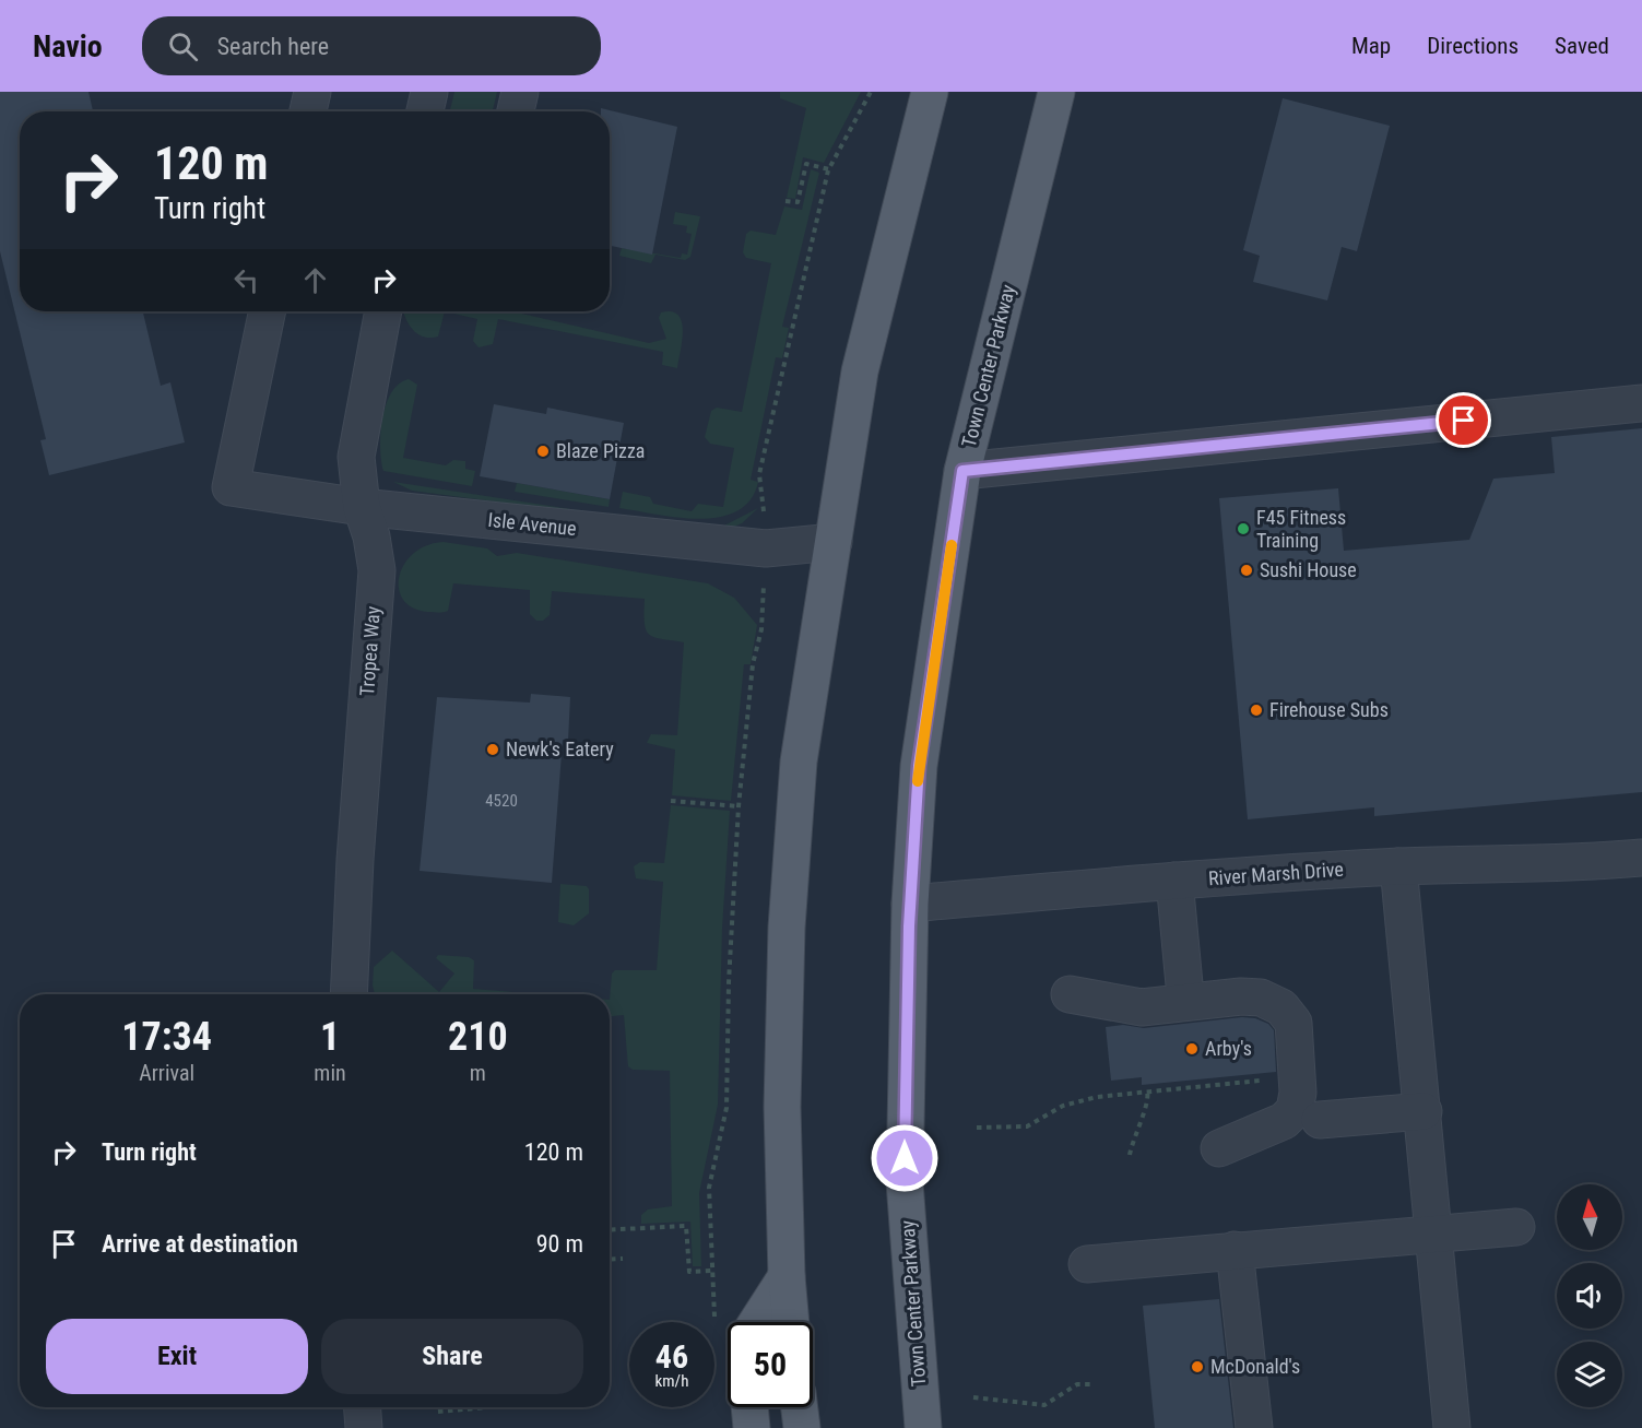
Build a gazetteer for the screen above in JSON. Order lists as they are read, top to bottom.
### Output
{
  "streets": {
    "main road": ["Town Center Parkway"],
    "street": ["Isle Avenue", "Tropea Way", "River Marsh Drive"]
  },
  "crossings": [
    ["Town Center Parkway", "River Marsh Drive"],
    ["Isle Avenue", "Tropea Way"]
  ],
  "places": [
    "Blaze Pizza",
    "F45 Fitness Training",
    "Sushi House",
    "Firehouse Subs",
    "Newk's Eatery",
    "Arby's",
    "McDonald's"
  ],
  "house_numbers": ["4520"],
  "north": "top",
  "page": {
    "header": "Navio",
    "search": "Search here",
    "nav": ["Map", "Directions", "Saved"],
    "turn": ["120 m", "Turn right"],
    "eta": [
      "17:34",
      "Arrival",
      "1",
      "min",
      "210",
      "m"
    ],
    "list": [
      {
        "name": "Turn right",
        "value": "120 m"
      },
      {
        "name": "Arrive at destination",
        "value": "90 m"
      }
    ],
    "buttons": ["Exit", "Share"],
    "speed": "46 km/h",
    "limit": "50"
  }
}
